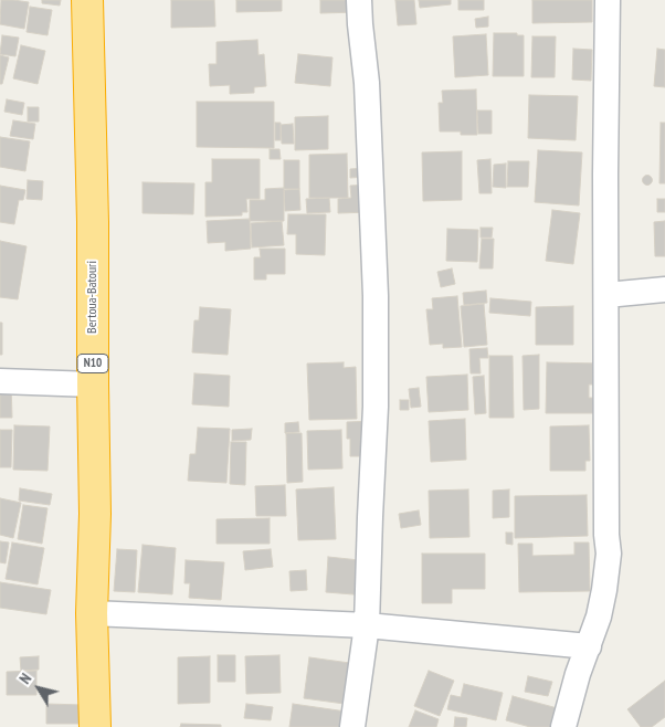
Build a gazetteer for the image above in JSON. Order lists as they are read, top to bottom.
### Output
{
  "streets": {
    "highway": ["Bertoua-Batouri", "N10"]
  },
  "north": "top left"
}
